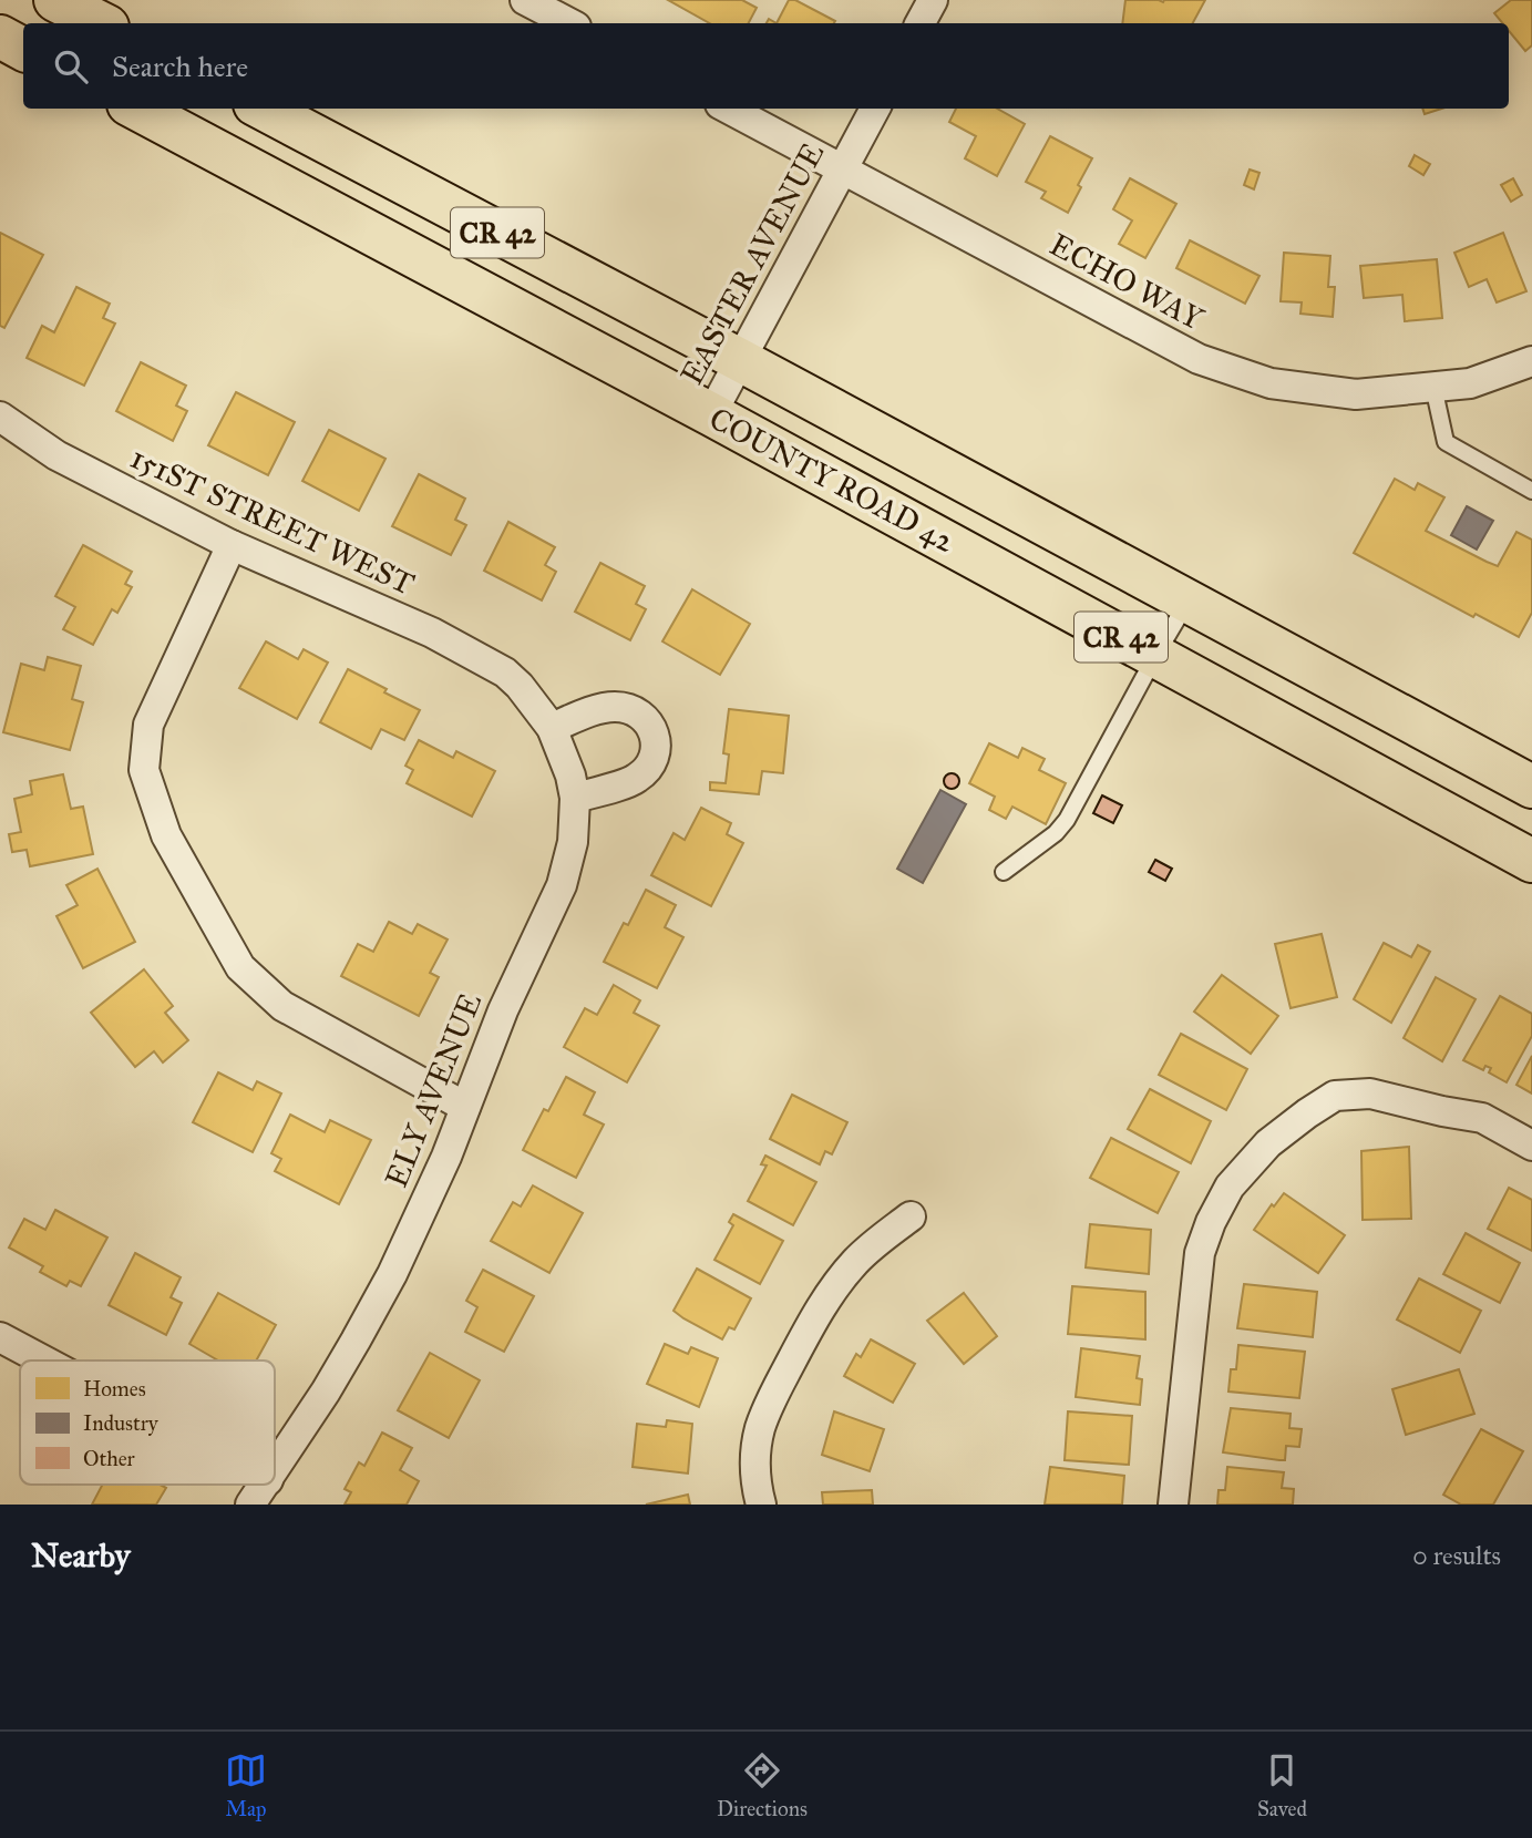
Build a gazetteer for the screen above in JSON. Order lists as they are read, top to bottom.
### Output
{
  "streets": {
    "highway": ["CR 42", "COUNTY ROAD 42"],
    "street": [
      "EASTER AVENUE",
      "ECHO WAY",
      "151ST STREET WEST",
      "ELY AVENUE"
    ]
  },
  "crossings": [
    ["EASTER AVENUE", "ECHO WAY"],
    ["EASTER AVENUE", "COUNTY ROAD 42"],
    ["151ST STREET WEST", "ELY AVENUE"]
  ],
  "legend": ["Homes", "Industry", "Other"],
  "page": {
    "search": "Search here",
    "heading": ["Nearby", "0 results"],
    "nav": ["Map", "Directions", "Saved"]
  }
}
